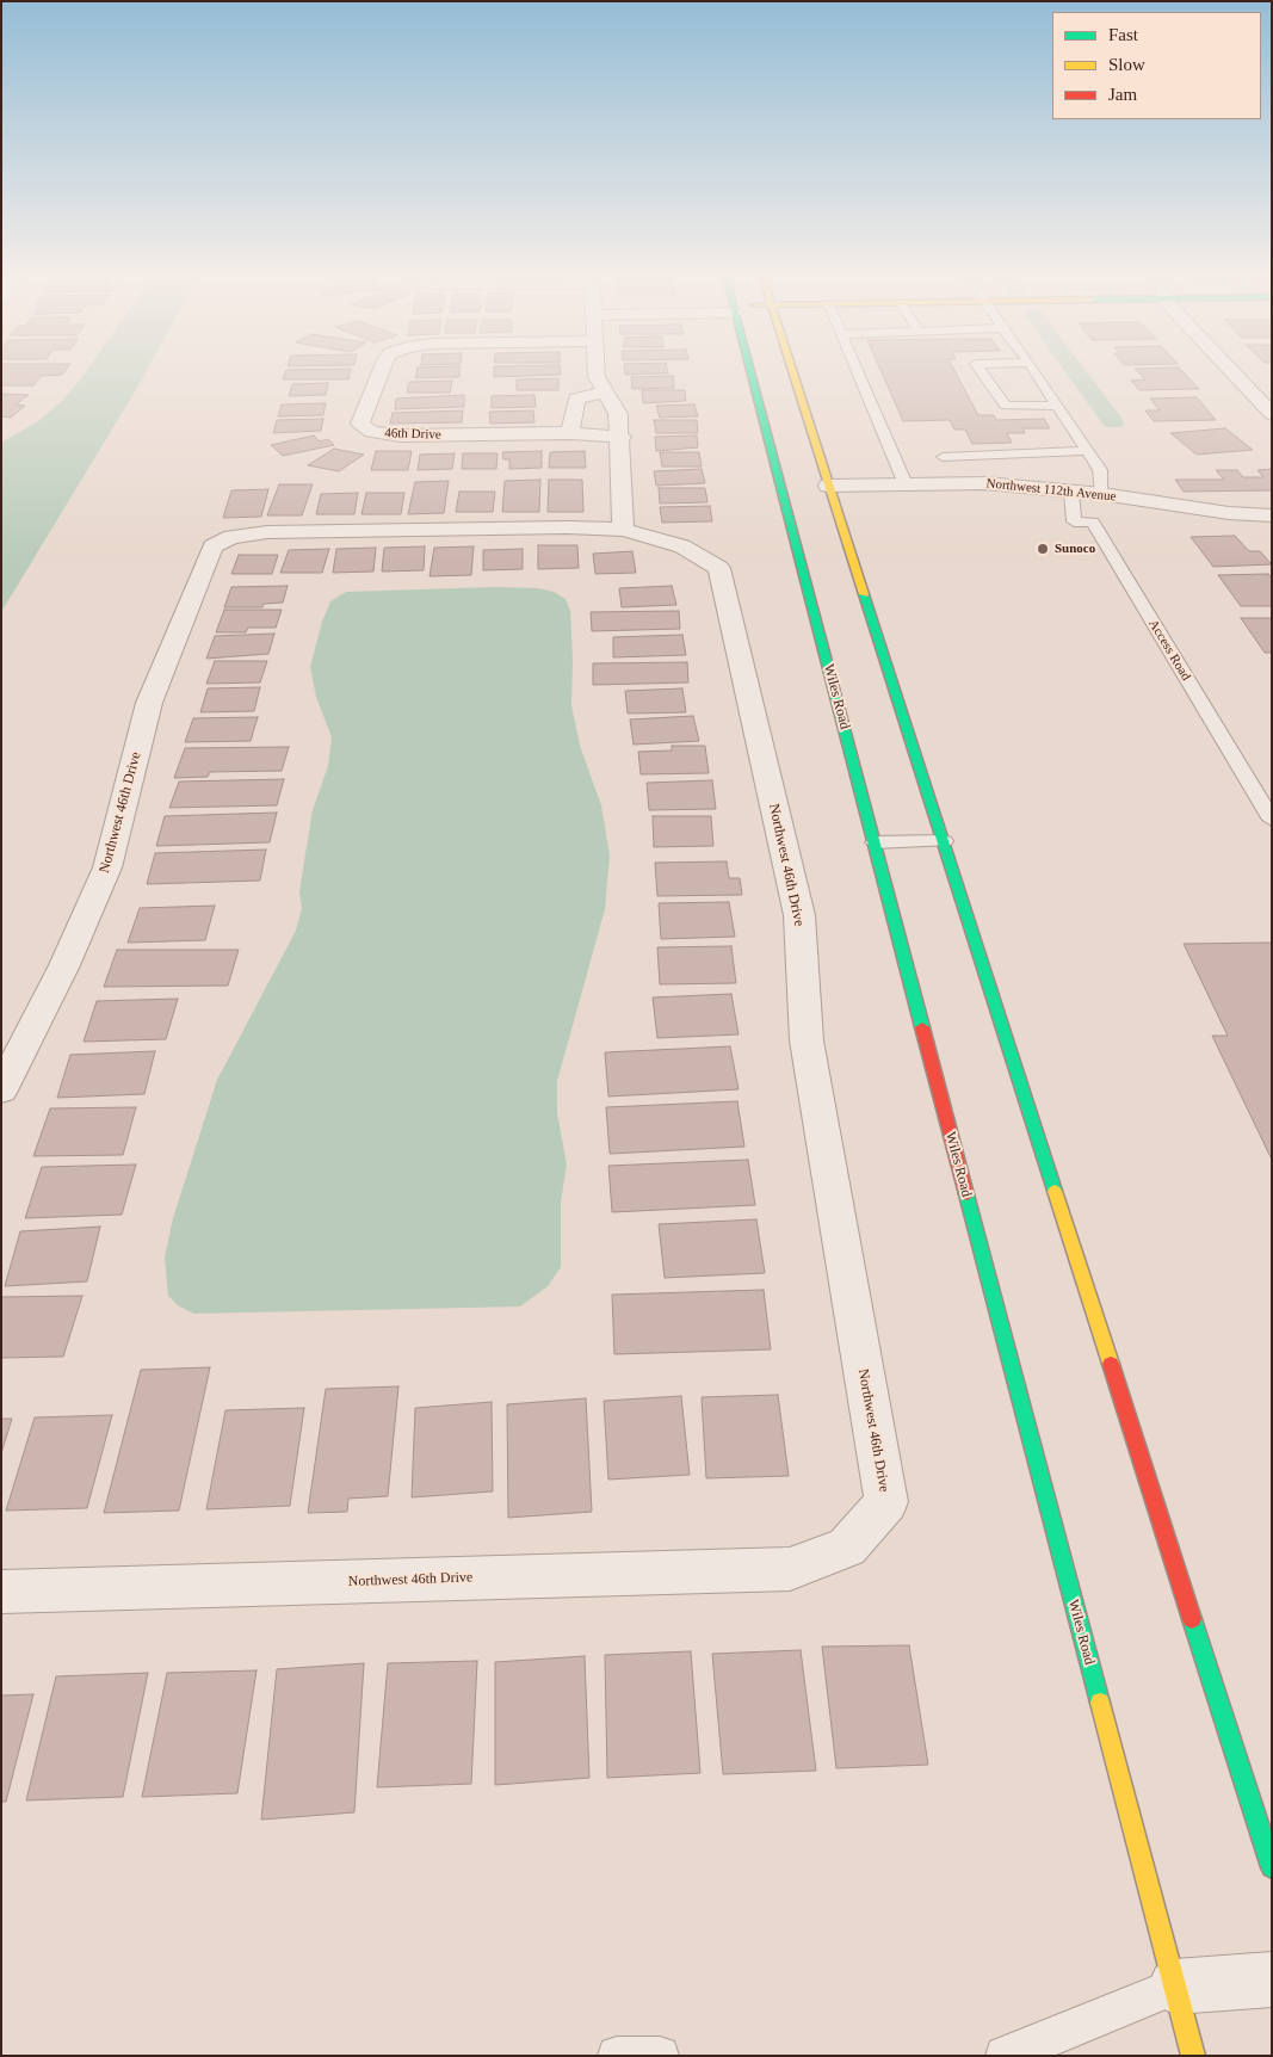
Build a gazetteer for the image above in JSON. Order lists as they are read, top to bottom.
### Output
{
  "streets": {
    "main road": ["Wiles Road"],
    "street": ["46th Drive", "Northwest 112th Avenue", "Northwest 46th Drive"],
    "lane": ["Access Road"]
  },
  "crossings": [
    ["Northwest 112th Avenue", "Access Road"]
  ],
  "places": ["Sunoco"],
  "legend": ["Fast", "Slow", "Jam"]
}
